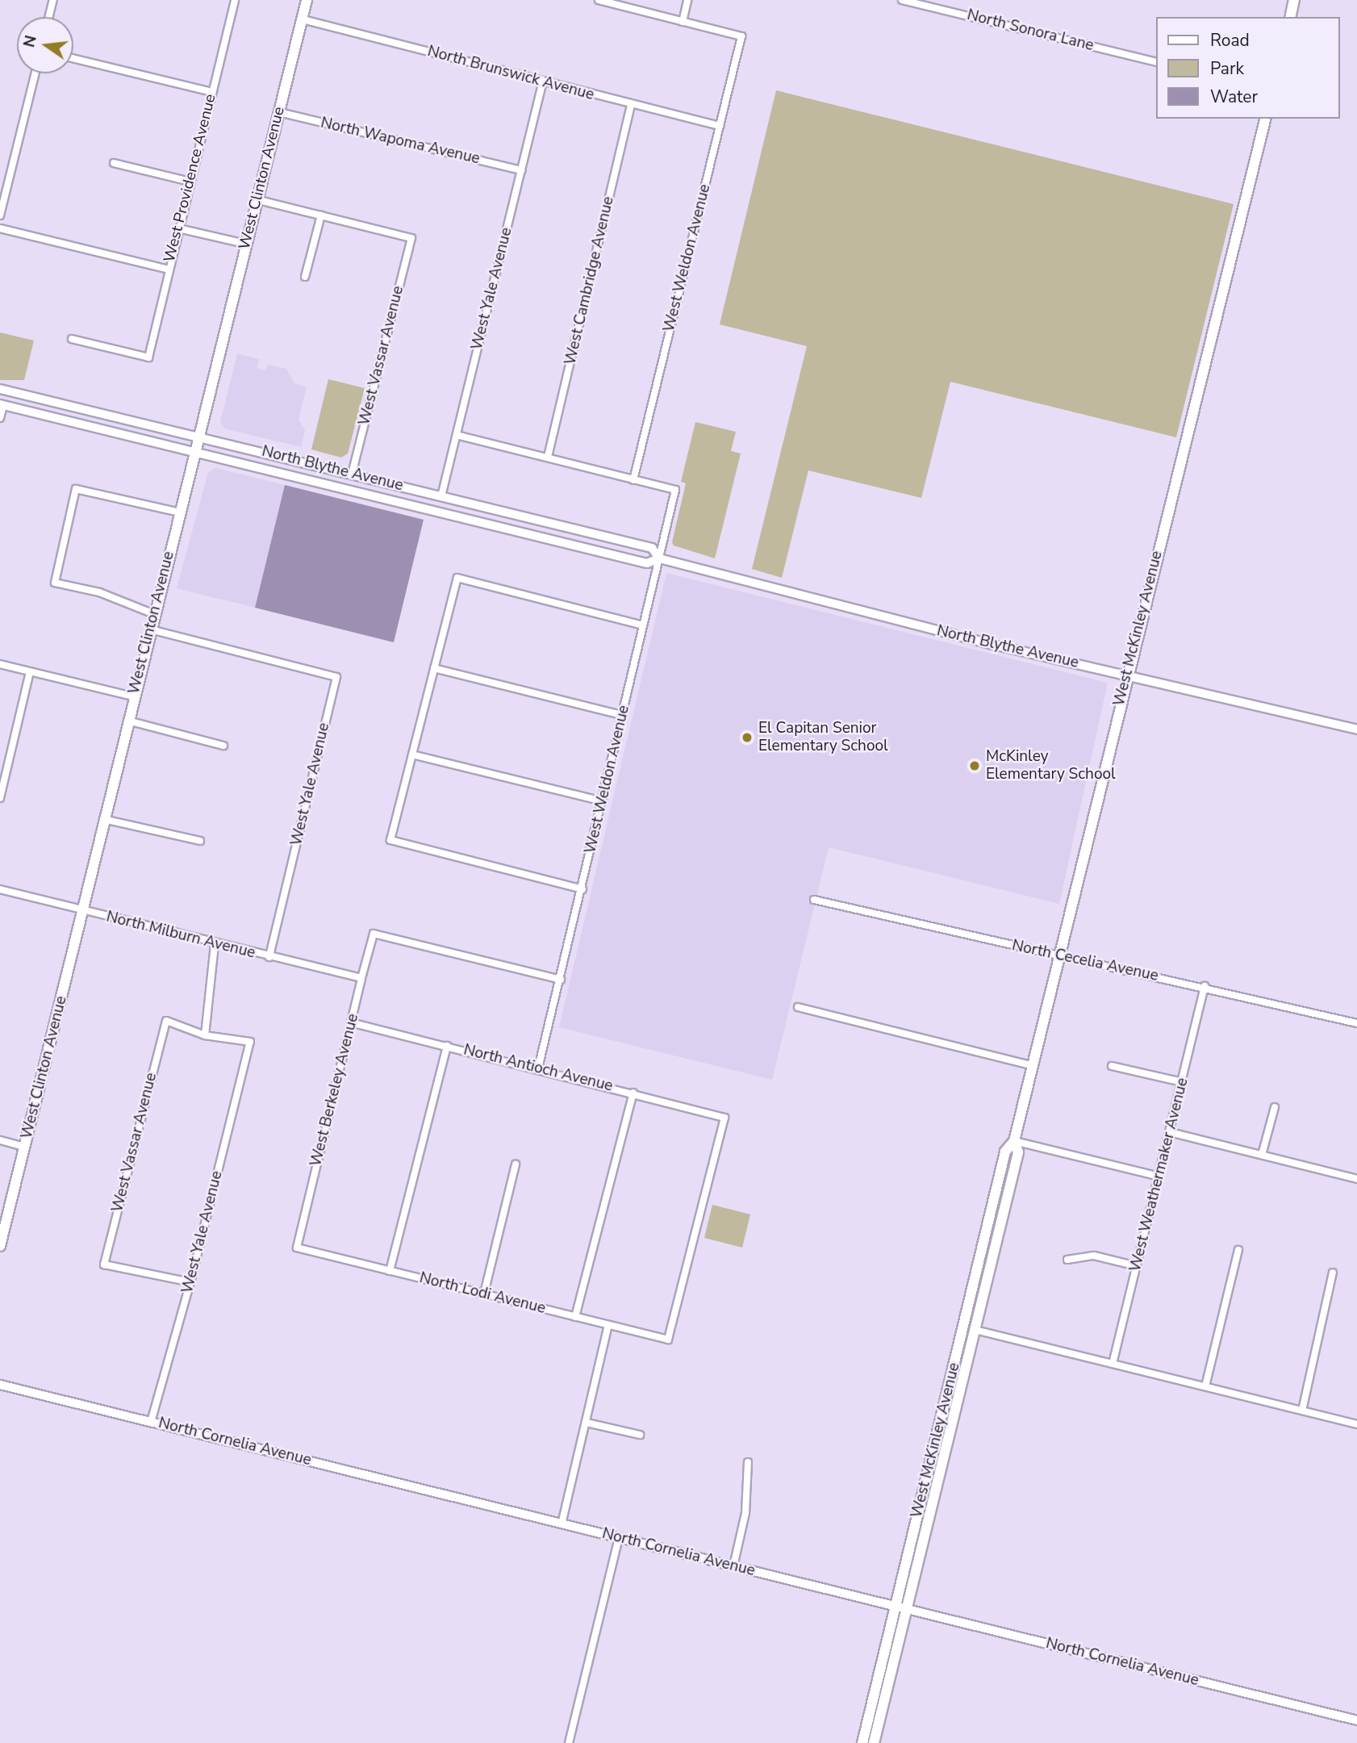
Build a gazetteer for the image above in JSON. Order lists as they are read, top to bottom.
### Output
{
  "streets": {
    "main road": ["West Clinton Avenue", "West McKinley Avenue"],
    "street": [
      "North Sonora Lane",
      "North Brunswick Avenue",
      "North Wapoma Avenue",
      "West Providence Avenue",
      "West Weldon Avenue",
      "West Cambridge Avenue",
      "West Yale Avenue",
      "West Vassar Avenue",
      "North Blythe Avenue",
      "North Milburn Avenue",
      "North Cecelia Avenue",
      "North Antioch Avenue",
      "West Berkeley Avenue",
      "West Weathermaker Avenue",
      "North Lodi Avenue",
      "North Cornelia Avenue"
    ]
  },
  "crossings": [
    ["North Brunswick Avenue", "West Clinton Avenue"],
    ["North Brunswick Avenue", "West Weldon Avenue"],
    ["North Brunswick Avenue", "West Cambridge Avenue"],
    ["North Brunswick Avenue", "West Yale Avenue"],
    ["North Wapoma Avenue", "West Clinton Avenue"],
    ["North Wapoma Avenue", "West Yale Avenue"],
    ["West Clinton Avenue", "West Yale Avenue"],
    ["West Clinton Avenue", "North Blythe Avenue"],
    ["West Clinton Avenue", "North Milburn Avenue"],
    ["West Weldon Avenue", "North Blythe Avenue"],
    ["West Weldon Avenue", "North Antioch Avenue"],
    ["West Weldon Avenue", "West Berkeley Avenue"],
    ["West Yale Avenue", "West Vassar Avenue"],
    ["West Yale Avenue", "North Blythe Avenue"],
    ["West Yale Avenue", "North Milburn Avenue"],
    ["West Yale Avenue", "North Cornelia Avenue"],
    ["West Vassar Avenue", "North Blythe Avenue"],
    ["North Blythe Avenue", "West McKinley Avenue"],
    ["West McKinley Avenue", "North Cecelia Avenue"],
    ["West McKinley Avenue", "North Cornelia Avenue"],
    ["North Milburn Avenue", "West Berkeley Avenue"],
    ["North Cecelia Avenue", "West Weathermaker Avenue"],
    ["North Antioch Avenue", "West Berkeley Avenue"],
    ["North Antioch Avenue", "North Lodi Avenue"],
    ["West Berkeley Avenue", "North Lodi Avenue"]
  ],
  "places": ["El Capitan Senior Elementary School", "McKinley Elementary School"],
  "legend": ["Road", "Park", "Water"],
  "north": "left"
}
